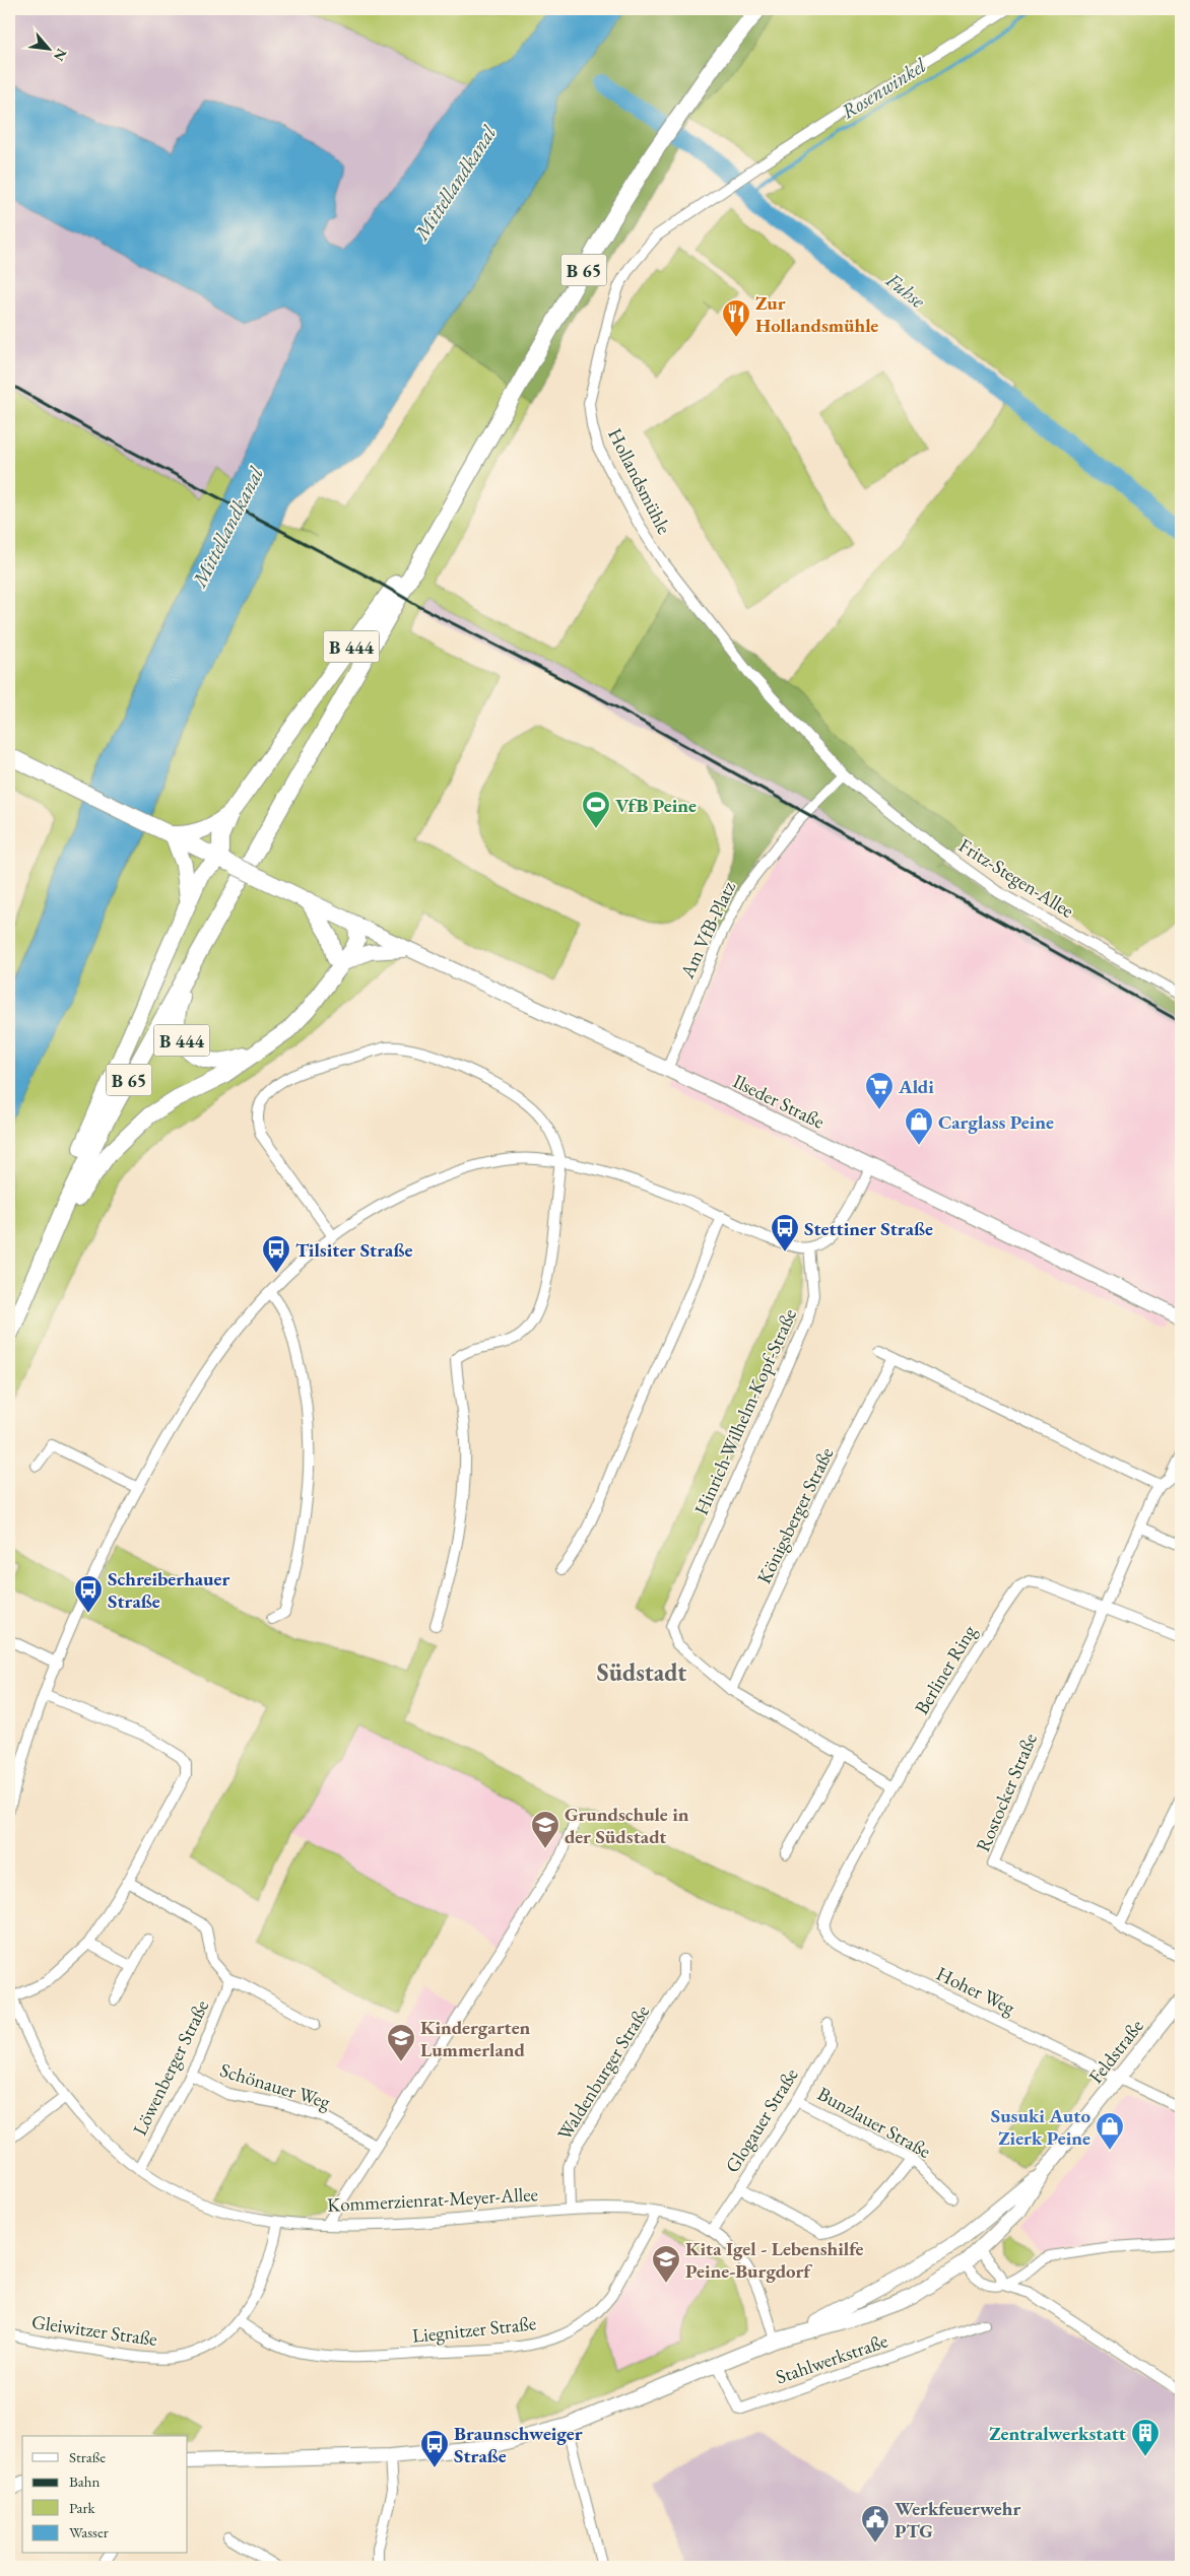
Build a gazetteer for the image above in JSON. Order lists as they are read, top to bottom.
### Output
{
  "streets": {
    "main road": ["B 65", "B 444"],
    "street": [
      "Hollandsmühle",
      "Fritz-Stegen-Allee",
      "Am VfB-Platz",
      "Ilseder Straße",
      "Hinrich-Wilhelm-Kopf-Straße",
      "Königsberger Straße",
      "Berliner Ring",
      "Rostocker Straße",
      "Hoher Weg",
      "Feldstraße",
      "Löwenberger Straße",
      "Waldenburger Straße",
      "Schönauer Weg",
      "Glogauer Straße",
      "Bunzlauer Straße",
      "Kommerzienrat-Meyer-Allee",
      "Liegnitzer Straße",
      "Gleiwitzer Straße",
      "Stahlwerkstraße"
    ]
  },
  "crossings": [
    ["B 65", "B 444"],
    ["Hollandsmühle", "Fritz-Stegen-Allee"],
    ["Hollandsmühle", "Am VfB-Platz"],
    ["Fritz-Stegen-Allee", "Am VfB-Platz"],
    ["Am VfB-Platz", "Ilseder Straße"],
    ["Hinrich-Wilhelm-Kopf-Straße", "Königsberger Straße"],
    ["Berliner Ring", "Rostocker Straße"],
    ["Berliner Ring", "Hoher Weg"],
    ["Hoher Weg", "Feldstraße"],
    ["Löwenberger Straße", "Schönauer Weg"],
    ["Löwenberger Straße", "Kommerzienrat-Meyer-Allee"],
    ["Waldenburger Straße", "Kommerzienrat-Meyer-Allee"],
    ["Glogauer Straße", "Bunzlauer Straße"],
    ["Glogauer Straße", "Kommerzienrat-Meyer-Allee"],
    ["Kommerzienrat-Meyer-Allee", "Liegnitzer Straße"],
    ["Kommerzienrat-Meyer-Allee", "Gleiwitzer Straße"],
    ["Liegnitzer Straße", "Gleiwitzer Straße"]
  ],
  "districts": ["Südstadt"],
  "water": ["Rosenwinkel", "Mittellandkanal", "Fuhse"],
  "places": {
    "restaurant": ["Zur Hollandsmühle"],
    "sports": ["VfB Peine"],
    "supermarket": ["Aldi"],
    "shop": ["Carglass Peine", "Susuki Auto Zierk Peine"],
    "bus stop": [
      "Stettiner Straße",
      "Tilsiter Straße",
      "Schreiberhauer Straße",
      "Braunschweiger Straße"
    ],
    "school or university": ["Grundschule in der Südstadt", "Kindergarten Lummerland", "Kita Igel - Lebenshilfe Peine-Burgdorf"],
    "building": ["Zentralwerkstatt"],
    "public building": ["Werkfeuerwehr PTG"]
  },
  "legend": [
    "Straße",
    "Bahn",
    "Park",
    "Wasser"
  ],
  "north": "bottom right"
}
